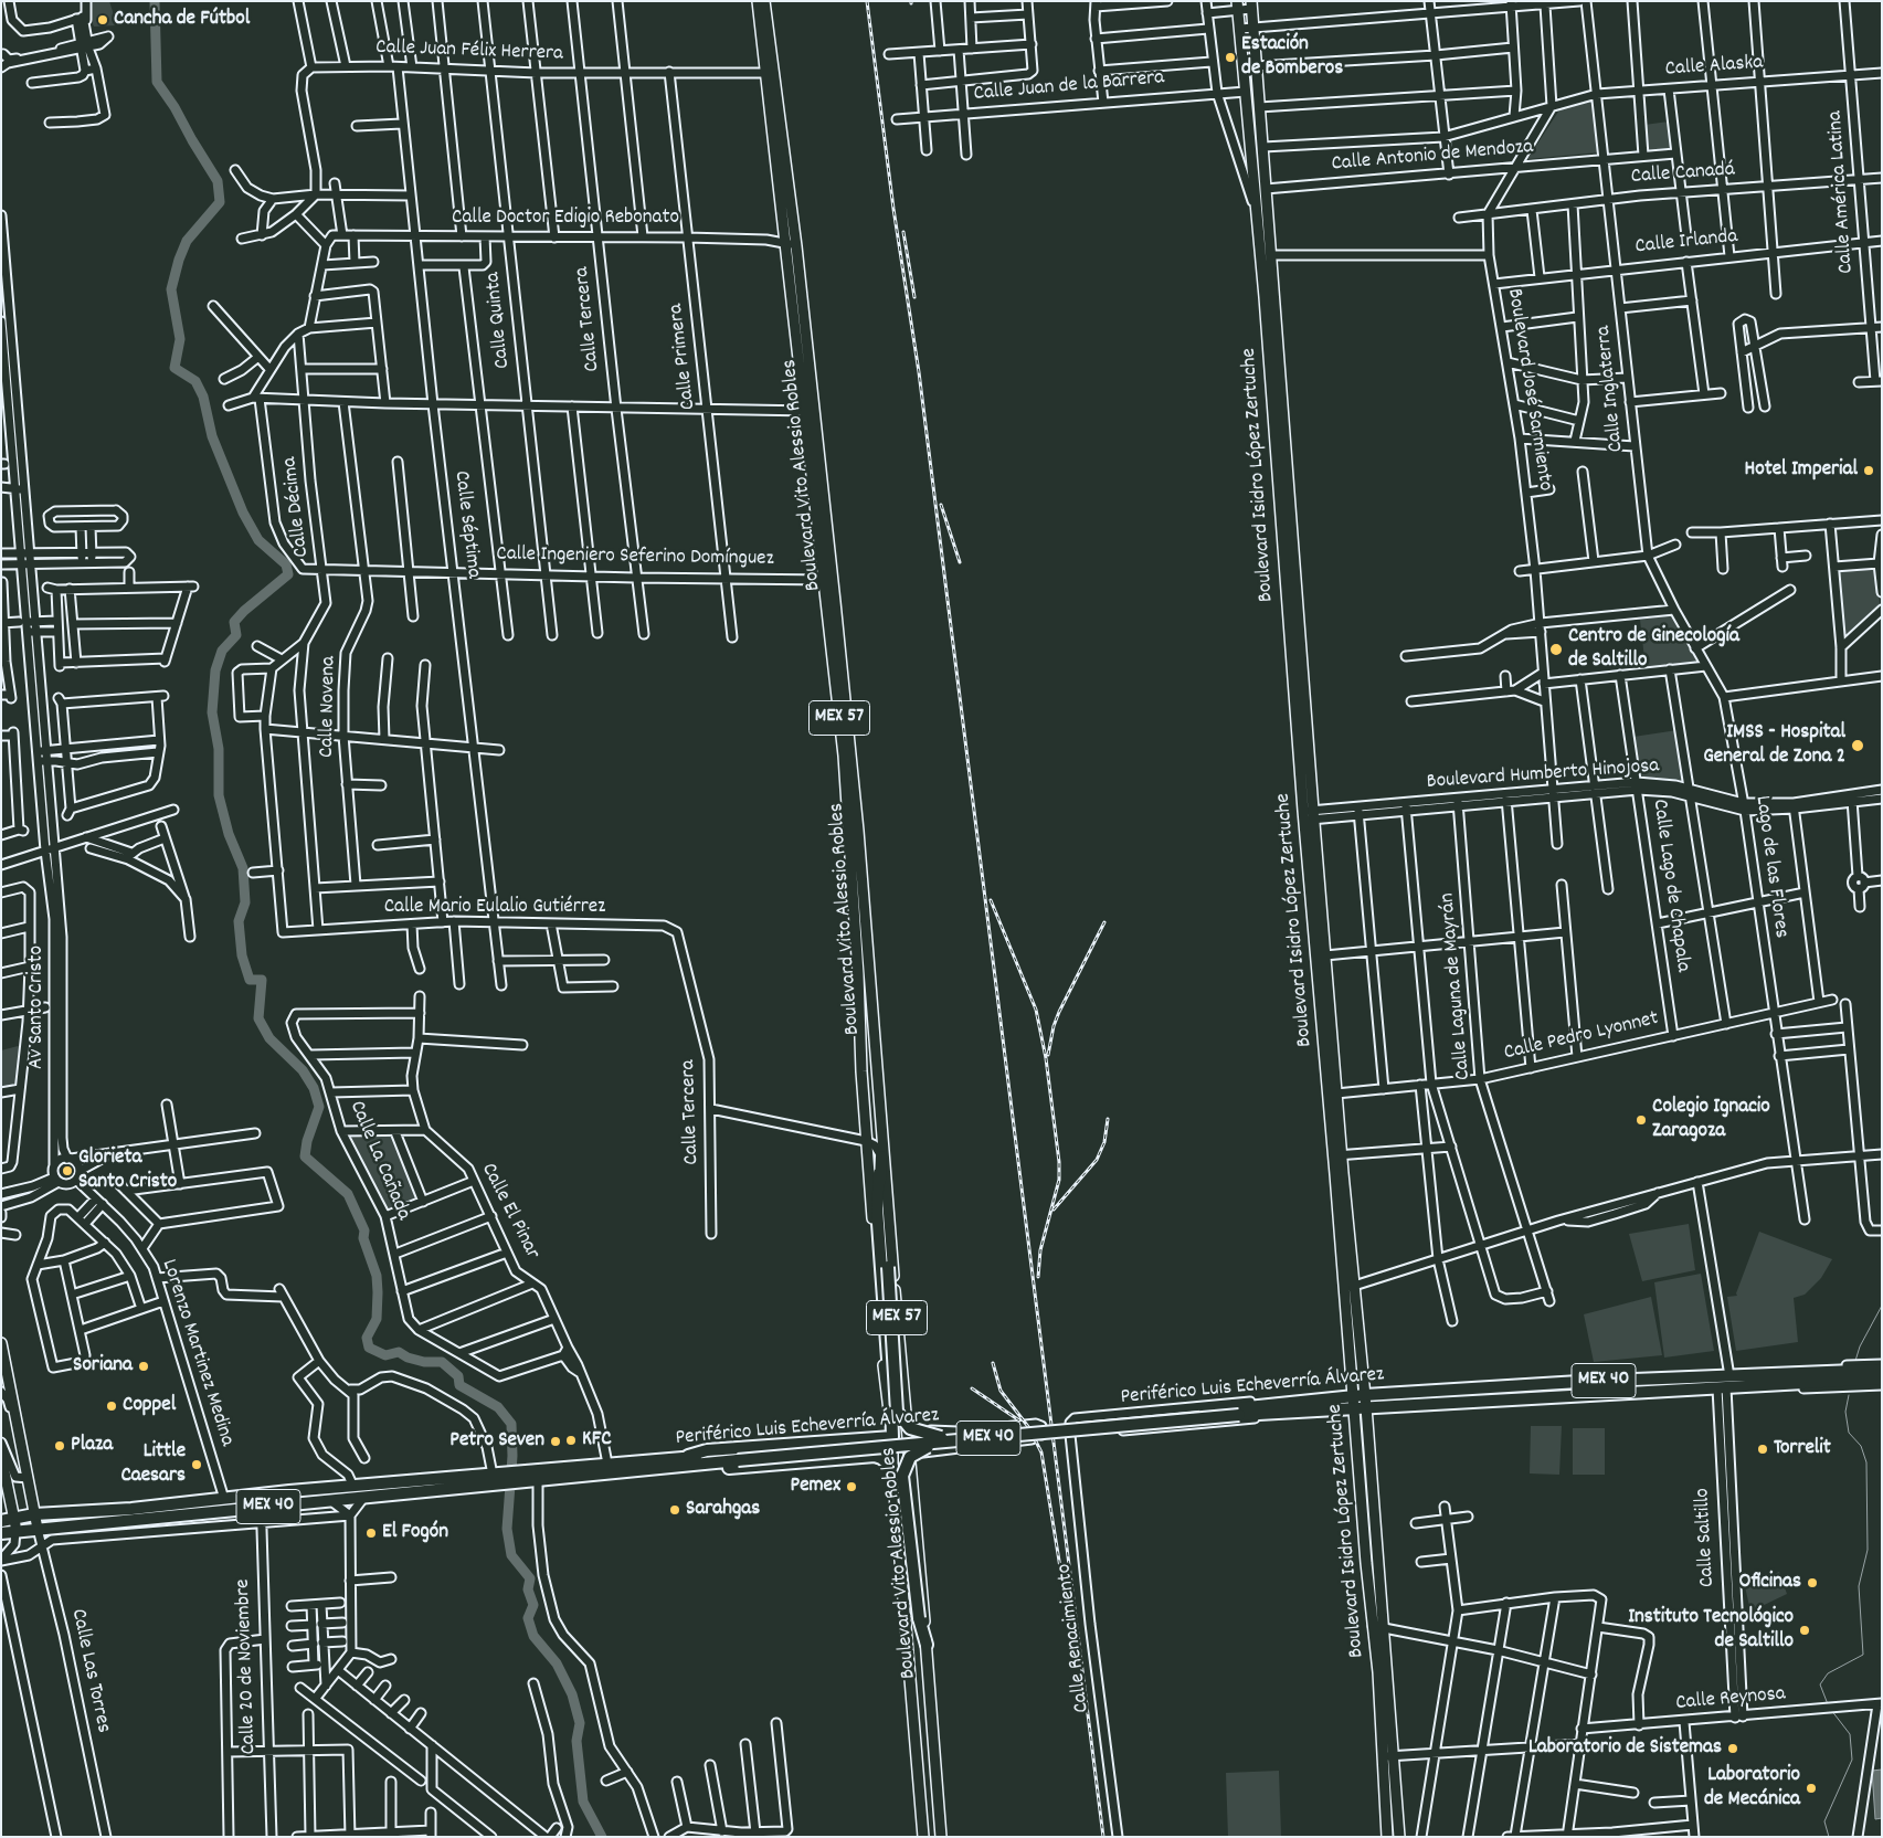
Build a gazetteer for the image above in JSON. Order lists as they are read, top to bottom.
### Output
{
  "streets": {
    "highway": ["MEX 40", "Periférico Luis Echeverría Álvarez"],
    "main road": [
      "Boulevard Vito Alessio Robles",
      "Boulevard Isidro López Zertuche",
      "MEX 57",
      "Calle Las Torres"
    ],
    "street": [
      "Calle Juan Félix Herrera",
      "Calle Alaska",
      "Calle Juan de la Barrera",
      "Calle Antonio de Mendoza",
      "Calle Canadá",
      "Calle América Latina",
      "Calle Doctor Edigio Rebonato",
      "Calle Irlanda",
      "Calle Tercera",
      "Calle Quinta",
      "Calle Primera",
      "Calle Inglaterra",
      "Boulevard José Sarmiento",
      "Calle Décima",
      "Calle Séptima",
      "Calle Ingeniero Seferino Domínguez",
      "Calle Novena",
      "Boulevard Humberto Hinojosa",
      "Lago de las Flores",
      "Calle Lago de Chapala",
      "Calle Mario Eulalio Gutiérrez",
      "Calle Laguna de Mayrán",
      "Av Santo Cristo",
      "Calle Pedro Lyonnet",
      "Calle La Cañada",
      "Calle El Pinar",
      "Lorenzo Martinez Medina",
      "Calle Saltillo",
      "Calle Renacimiento",
      "Calle 20 de Noviembre",
      "Calle Reynosa"
    ]
  },
  "crossings": [
    ["Calle Juan Félix Herrera", "Calle Tercera"],
    ["Calle Juan Félix Herrera", "Calle Quinta"],
    ["Calle Juan Félix Herrera", "Calle Primera"],
    ["Calle Juan Félix Herrera", "Boulevard Vito Alessio Robles"],
    ["Calle Juan Félix Herrera", "Calle Séptima"],
    ["Calle Alaska", "Calle América Latina"],
    ["Calle Alaska", "Calle Inglaterra"],
    ["Calle Alaska", "Boulevard Isidro López Zertuche"],
    ["Calle Juan de la Barrera", "Boulevard Isidro López Zertuche"],
    ["Calle Antonio de Mendoza", "Calle Inglaterra"],
    ["Calle Antonio de Mendoza", "Boulevard Isidro López Zertuche"],
    ["Calle Canadá", "Calle América Latina"],
    ["Calle Canadá", "Calle Inglaterra"],
    ["Calle Canadá", "Boulevard José Sarmiento"],
    ["Calle América Latina", "Calle Irlanda"],
    ["Calle Doctor Edigio Rebonato", "Calle Tercera"],
    ["Calle Doctor Edigio Rebonato", "Calle Quinta"],
    ["Calle Doctor Edigio Rebonato", "Calle Primera"],
    ["Calle Doctor Edigio Rebonato", "Boulevard Vito Alessio Robles"],
    ["Calle Doctor Edigio Rebonato", "Calle Séptima"],
    ["Calle Irlanda", "Calle Inglaterra"],
    ["Calle Irlanda", "Boulevard José Sarmiento"],
    ["Calle Tercera", "Calle Ingeniero Seferino Domínguez"],
    ["Calle Tercera", "Calle Mario Eulalio Gutiérrez"],
    ["Calle Quinta", "Calle Ingeniero Seferino Domínguez"],
    ["Calle Primera", "Calle Ingeniero Seferino Domínguez"],
    ["Calle Inglaterra", "Lago de las Flores"],
    ["Boulevard José Sarmiento", "Boulevard Humberto Hinojosa"],
    ["Boulevard Vito Alessio Robles", "Calle Ingeniero Seferino Domínguez"],
    ["Boulevard Vito Alessio Robles", "Periférico Luis Echeverría Álvarez"],
    ["Boulevard Isidro López Zertuche", "Boulevard Humberto Hinojosa"],
    ["Boulevard Isidro López Zertuche", "Calle Pedro Lyonnet"],
    ["Boulevard Isidro López Zertuche", "Periférico Luis Echeverría Álvarez"],
    ["Calle Décima", "Calle Ingeniero Seferino Domínguez"],
    ["Calle Séptima", "Calle Ingeniero Seferino Domínguez"],
    ["Calle Séptima", "Calle Mario Eulalio Gutiérrez"],
    ["Calle Ingeniero Seferino Domínguez", "Calle Novena"],
    ["Boulevard Humberto Hinojosa", "Lago de las Flores"],
    ["Boulevard Humberto Hinojosa", "Calle Lago de Chapala"],
    ["Boulevard Humberto Hinojosa", "Calle Laguna de Mayrán"],
    ["Lago de las Flores", "Calle Pedro Lyonnet"],
    ["Calle Lago de Chapala", "Calle Pedro Lyonnet"],
    ["Calle Laguna de Mayrán", "Calle Pedro Lyonnet"],
    ["Av Santo Cristo", "Lorenzo Martinez Medina"],
    ["Calle El Pinar", "Periférico Luis Echeverría Álvarez"],
    ["Lorenzo Martinez Medina", "Periférico Luis Echeverría Álvarez"],
    ["Periférico Luis Echeverría Álvarez", "Calle Saltillo"],
    ["Periférico Luis Echeverría Álvarez", "Calle Renacimiento"],
    ["Periférico Luis Echeverría Álvarez", "Calle 20 de Noviembre"],
    ["Periférico Luis Echeverría Álvarez", "Calle Las Torres"],
    ["Calle Saltillo", "Calle Reynosa"]
  ],
  "places": [
    "Cancha de Fútbol",
    "Estación de Bomberos",
    "Hotel Imperial",
    "Centro de Ginecología de Saltillo",
    "IMSS - Hospital General de Zona 2",
    "Colegio Ignacio Zaragoza",
    "Glorieta Santo Cristo",
    "Soriana",
    "Coppel",
    "KFC",
    "Petro Seven",
    "Plaza",
    "Torrelit",
    "Little Caesars",
    "Pemex",
    "Sarahgas",
    "El Fogón",
    "Oficinas",
    "Instituto Tecnológico de Saltillo",
    "Laboratorio de Sistemas",
    "Laboratorio de Mecánica"
  ]
}
